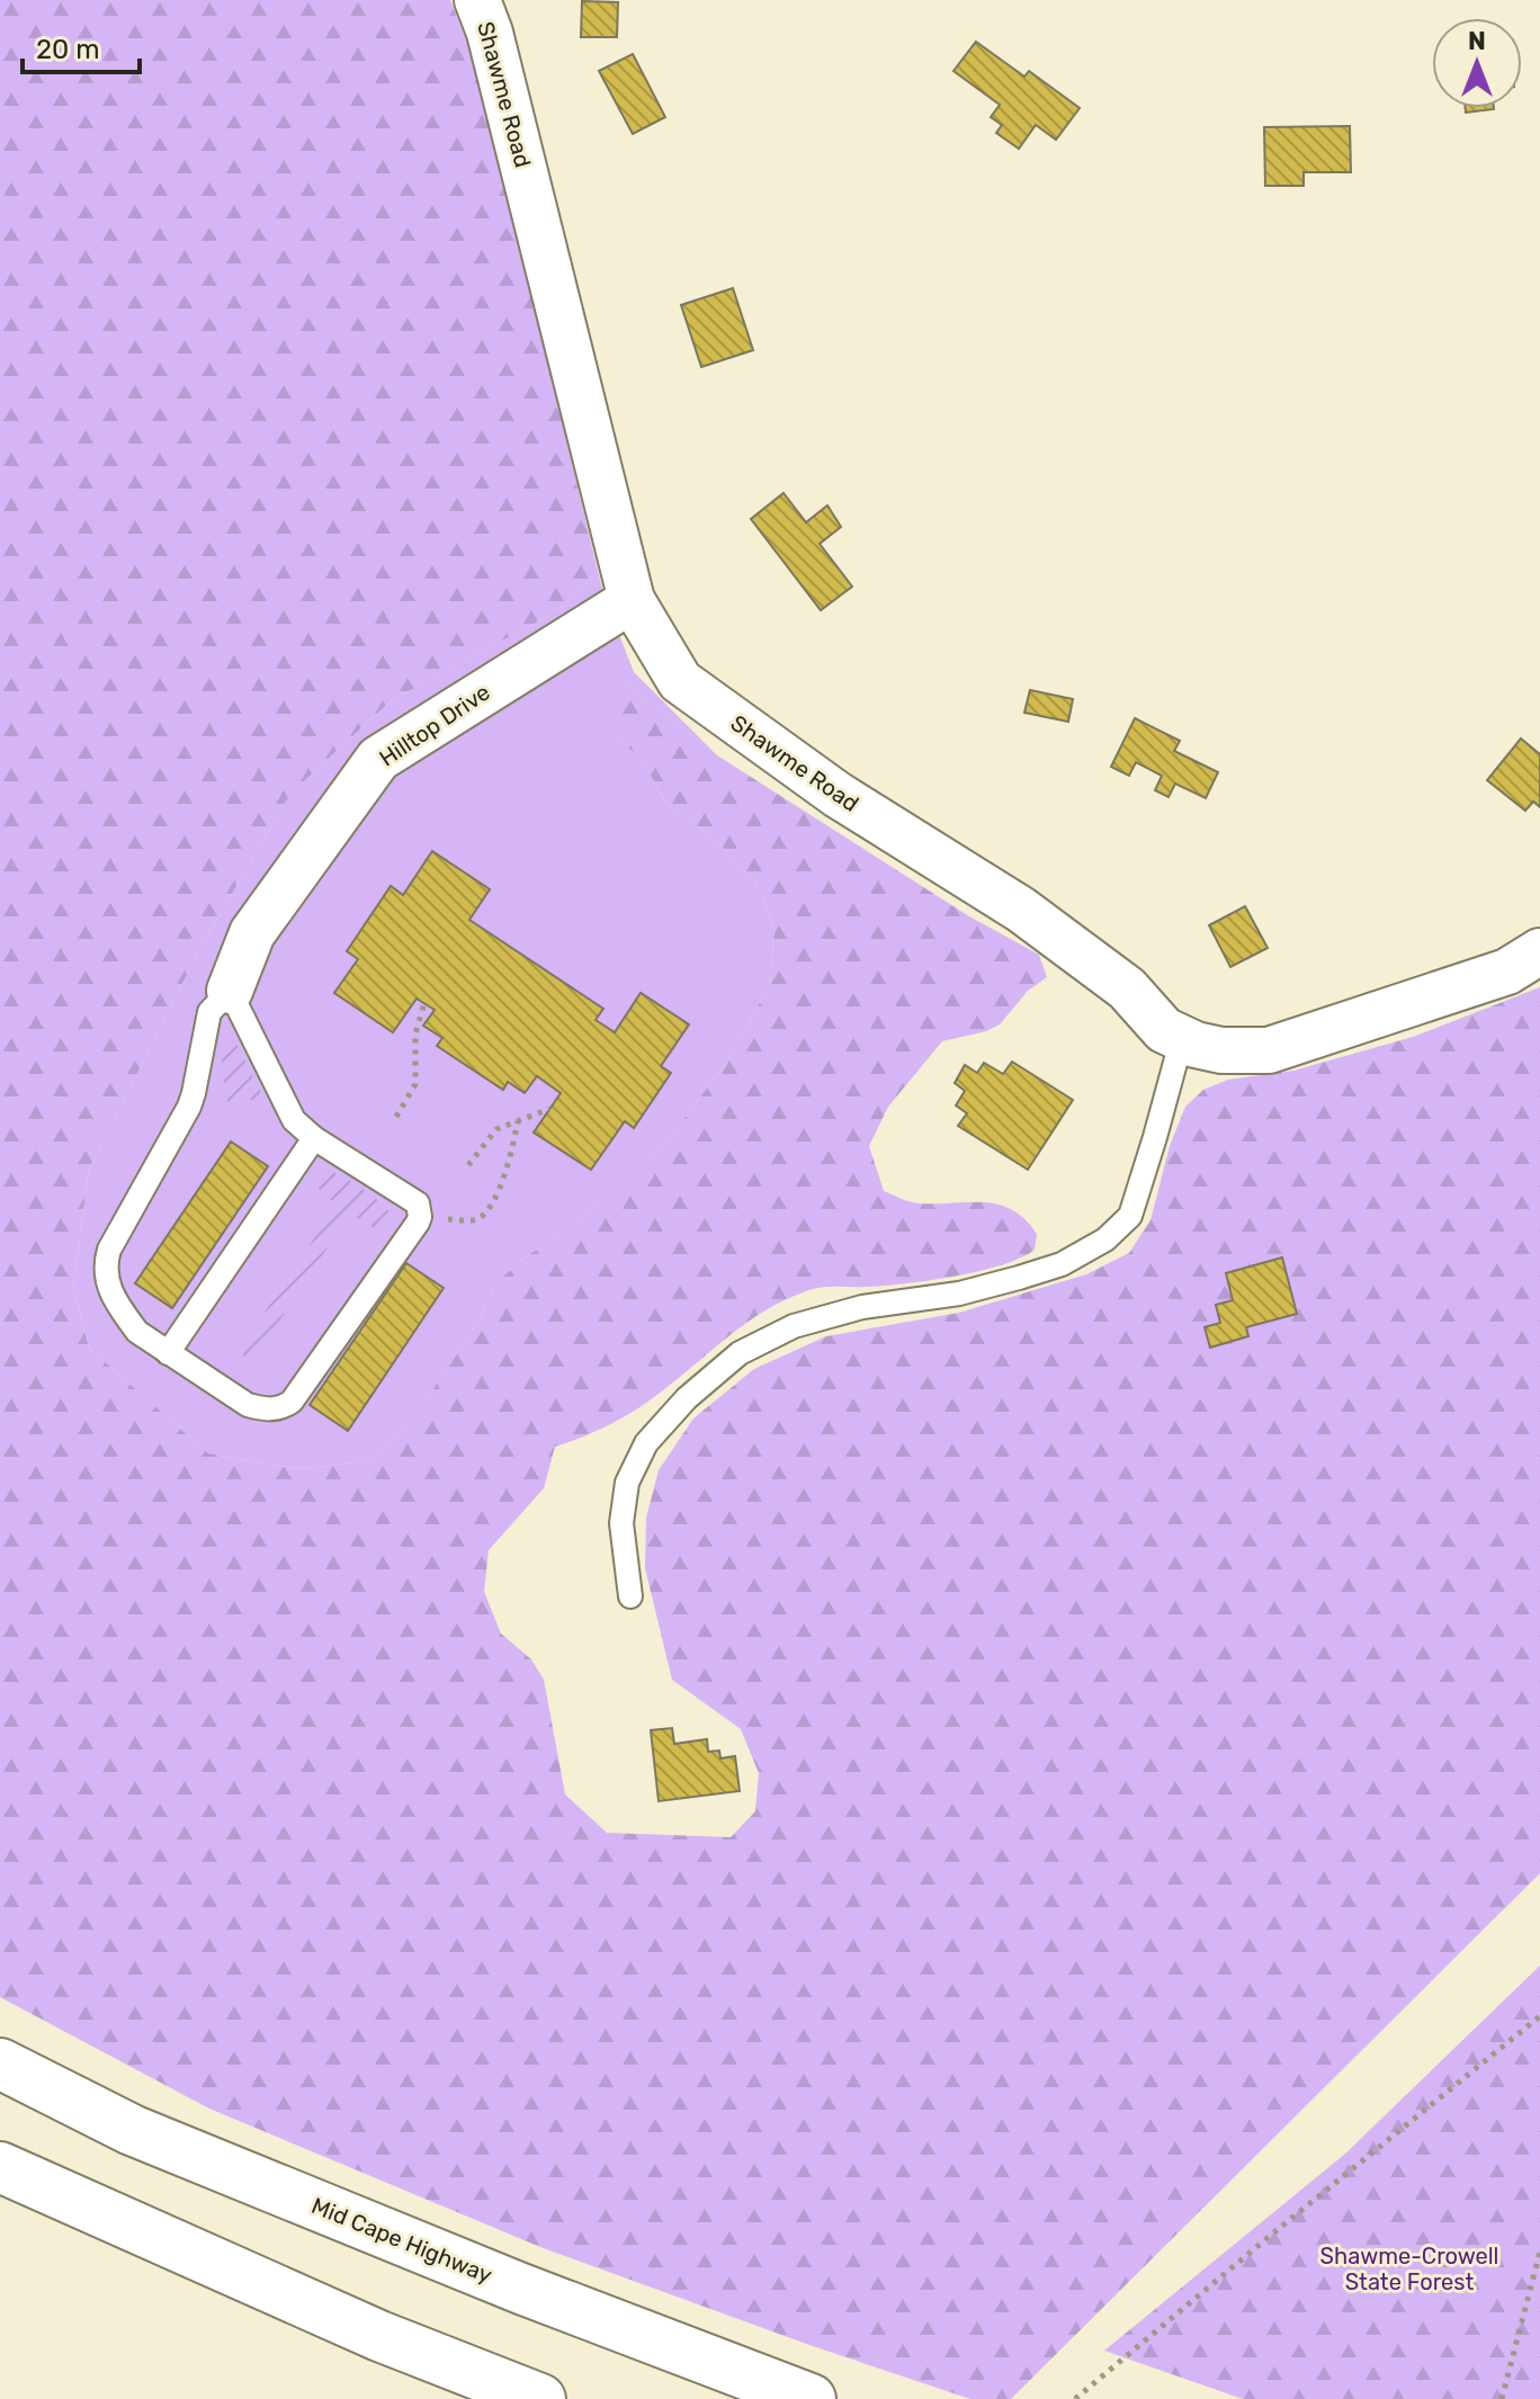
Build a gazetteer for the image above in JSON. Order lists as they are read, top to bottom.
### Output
{
  "streets": {
    "highway": ["Mid Cape Highway"],
    "street": ["Shawme Road", "Hilltop Drive"]
  },
  "crossings": [
    ["Shawme Road", "Hilltop Drive"]
  ],
  "parks": ["Shawme-Crowell State Forest"],
  "scale_bar": "20 m",
  "north": "top"
}
